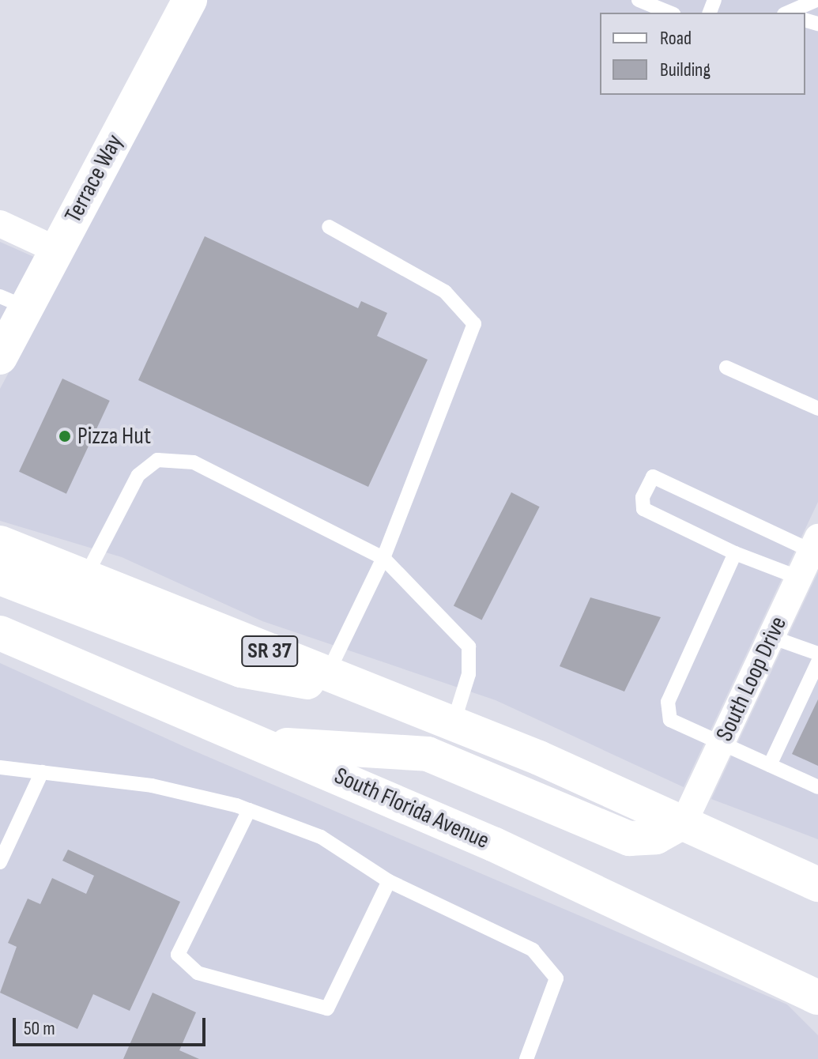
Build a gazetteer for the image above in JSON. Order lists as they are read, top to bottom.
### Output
{
  "streets": {
    "main road": ["Terrace Way", "SR 37", "South Florida Avenue"],
    "street": ["South Loop Drive"]
  },
  "crossings": [
    ["SR 37", "South Loop Drive"]
  ],
  "places": ["Pizza Hut"],
  "legend": ["Road", "Building"],
  "scale_bar": "50 m"
}
